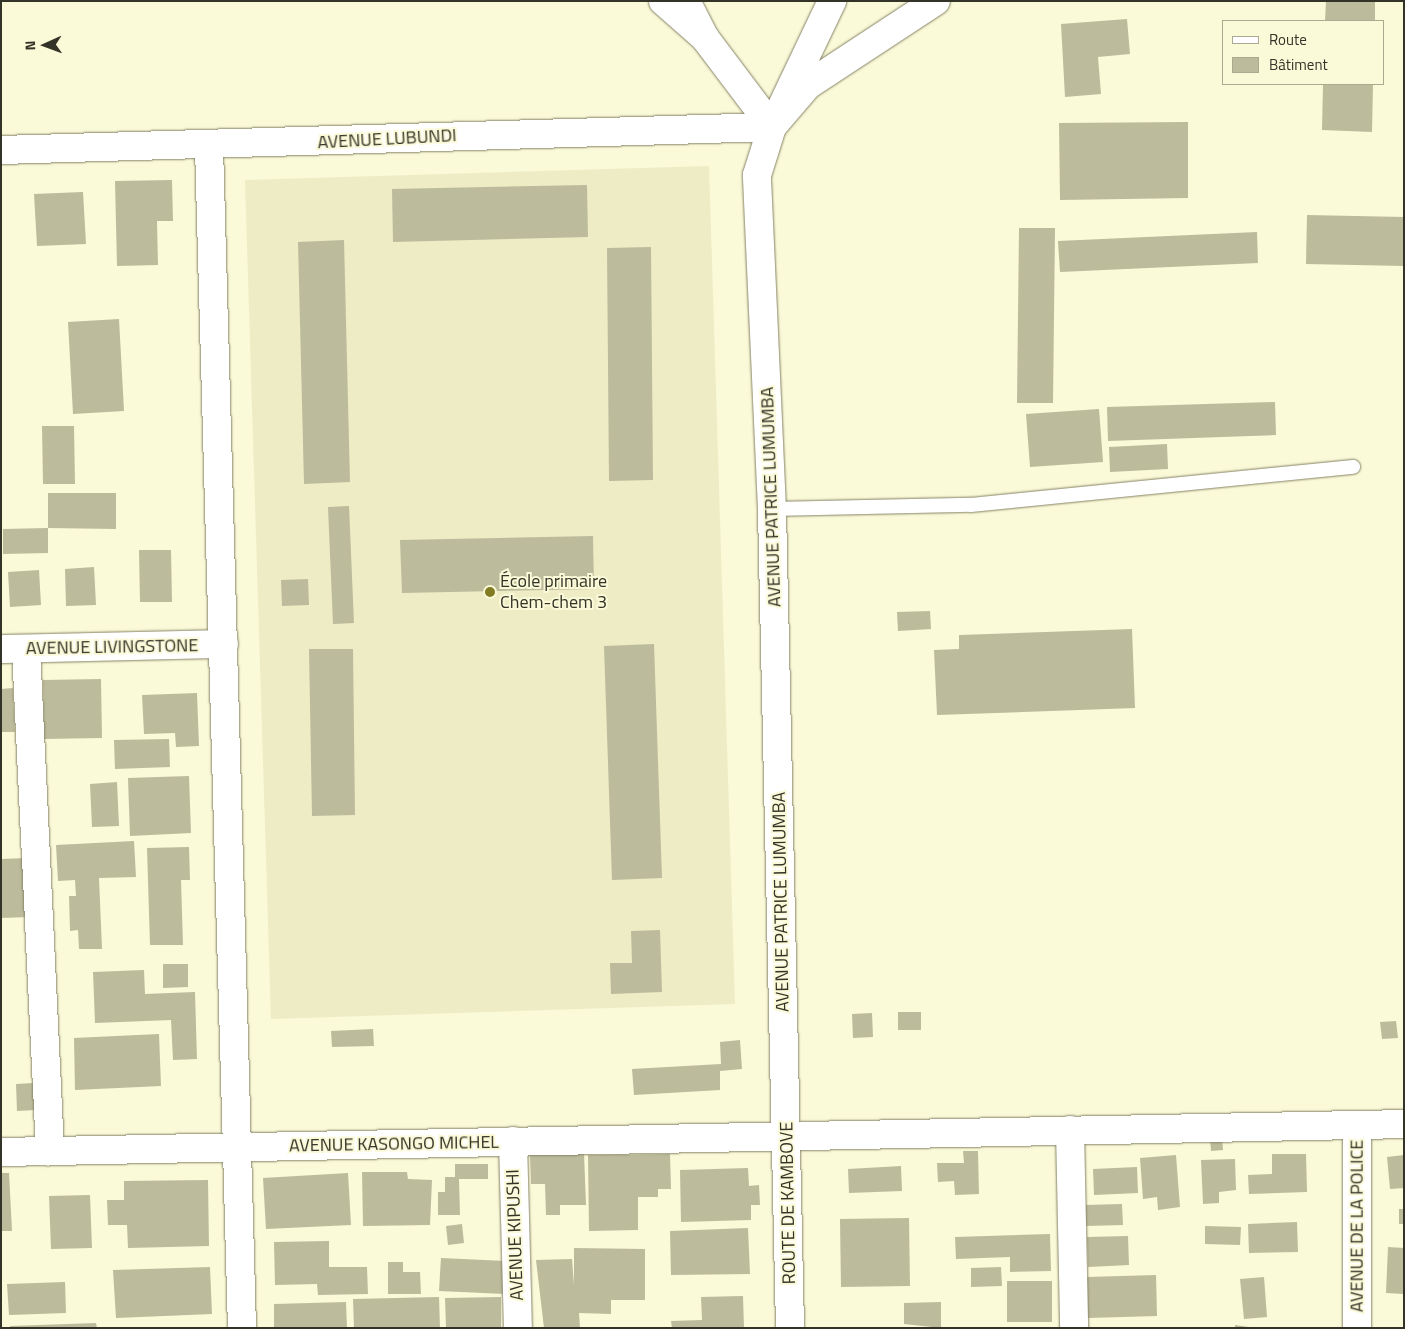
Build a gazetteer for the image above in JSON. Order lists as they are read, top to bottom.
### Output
{
  "streets": {
    "street": [
      "AVENUE LUBUNDI",
      "AVENUE PATRICE LUMUMBA",
      "AVENUE LIVINGSTONE",
      "AVENUE KASONGO MICHEL",
      "ROUTE DE KAMBOVE",
      "AVENUE DE LA POLICE",
      "AVENUE KIPUSHI"
    ]
  },
  "crossings": [
    ["AVENUE LUBUNDI", "AVENUE PATRICE LUMUMBA"],
    ["AVENUE PATRICE LUMUMBA", "ROUTE DE KAMBOVE"],
    ["AVENUE KASONGO MICHEL", "ROUTE DE KAMBOVE"],
    ["AVENUE KASONGO MICHEL", "AVENUE DE LA POLICE"],
    ["AVENUE KASONGO MICHEL", "AVENUE KIPUSHI"]
  ],
  "places": ["École primaire Chem-chem 3"],
  "legend": ["Route", "Bâtiment"],
  "north": "left"
}
